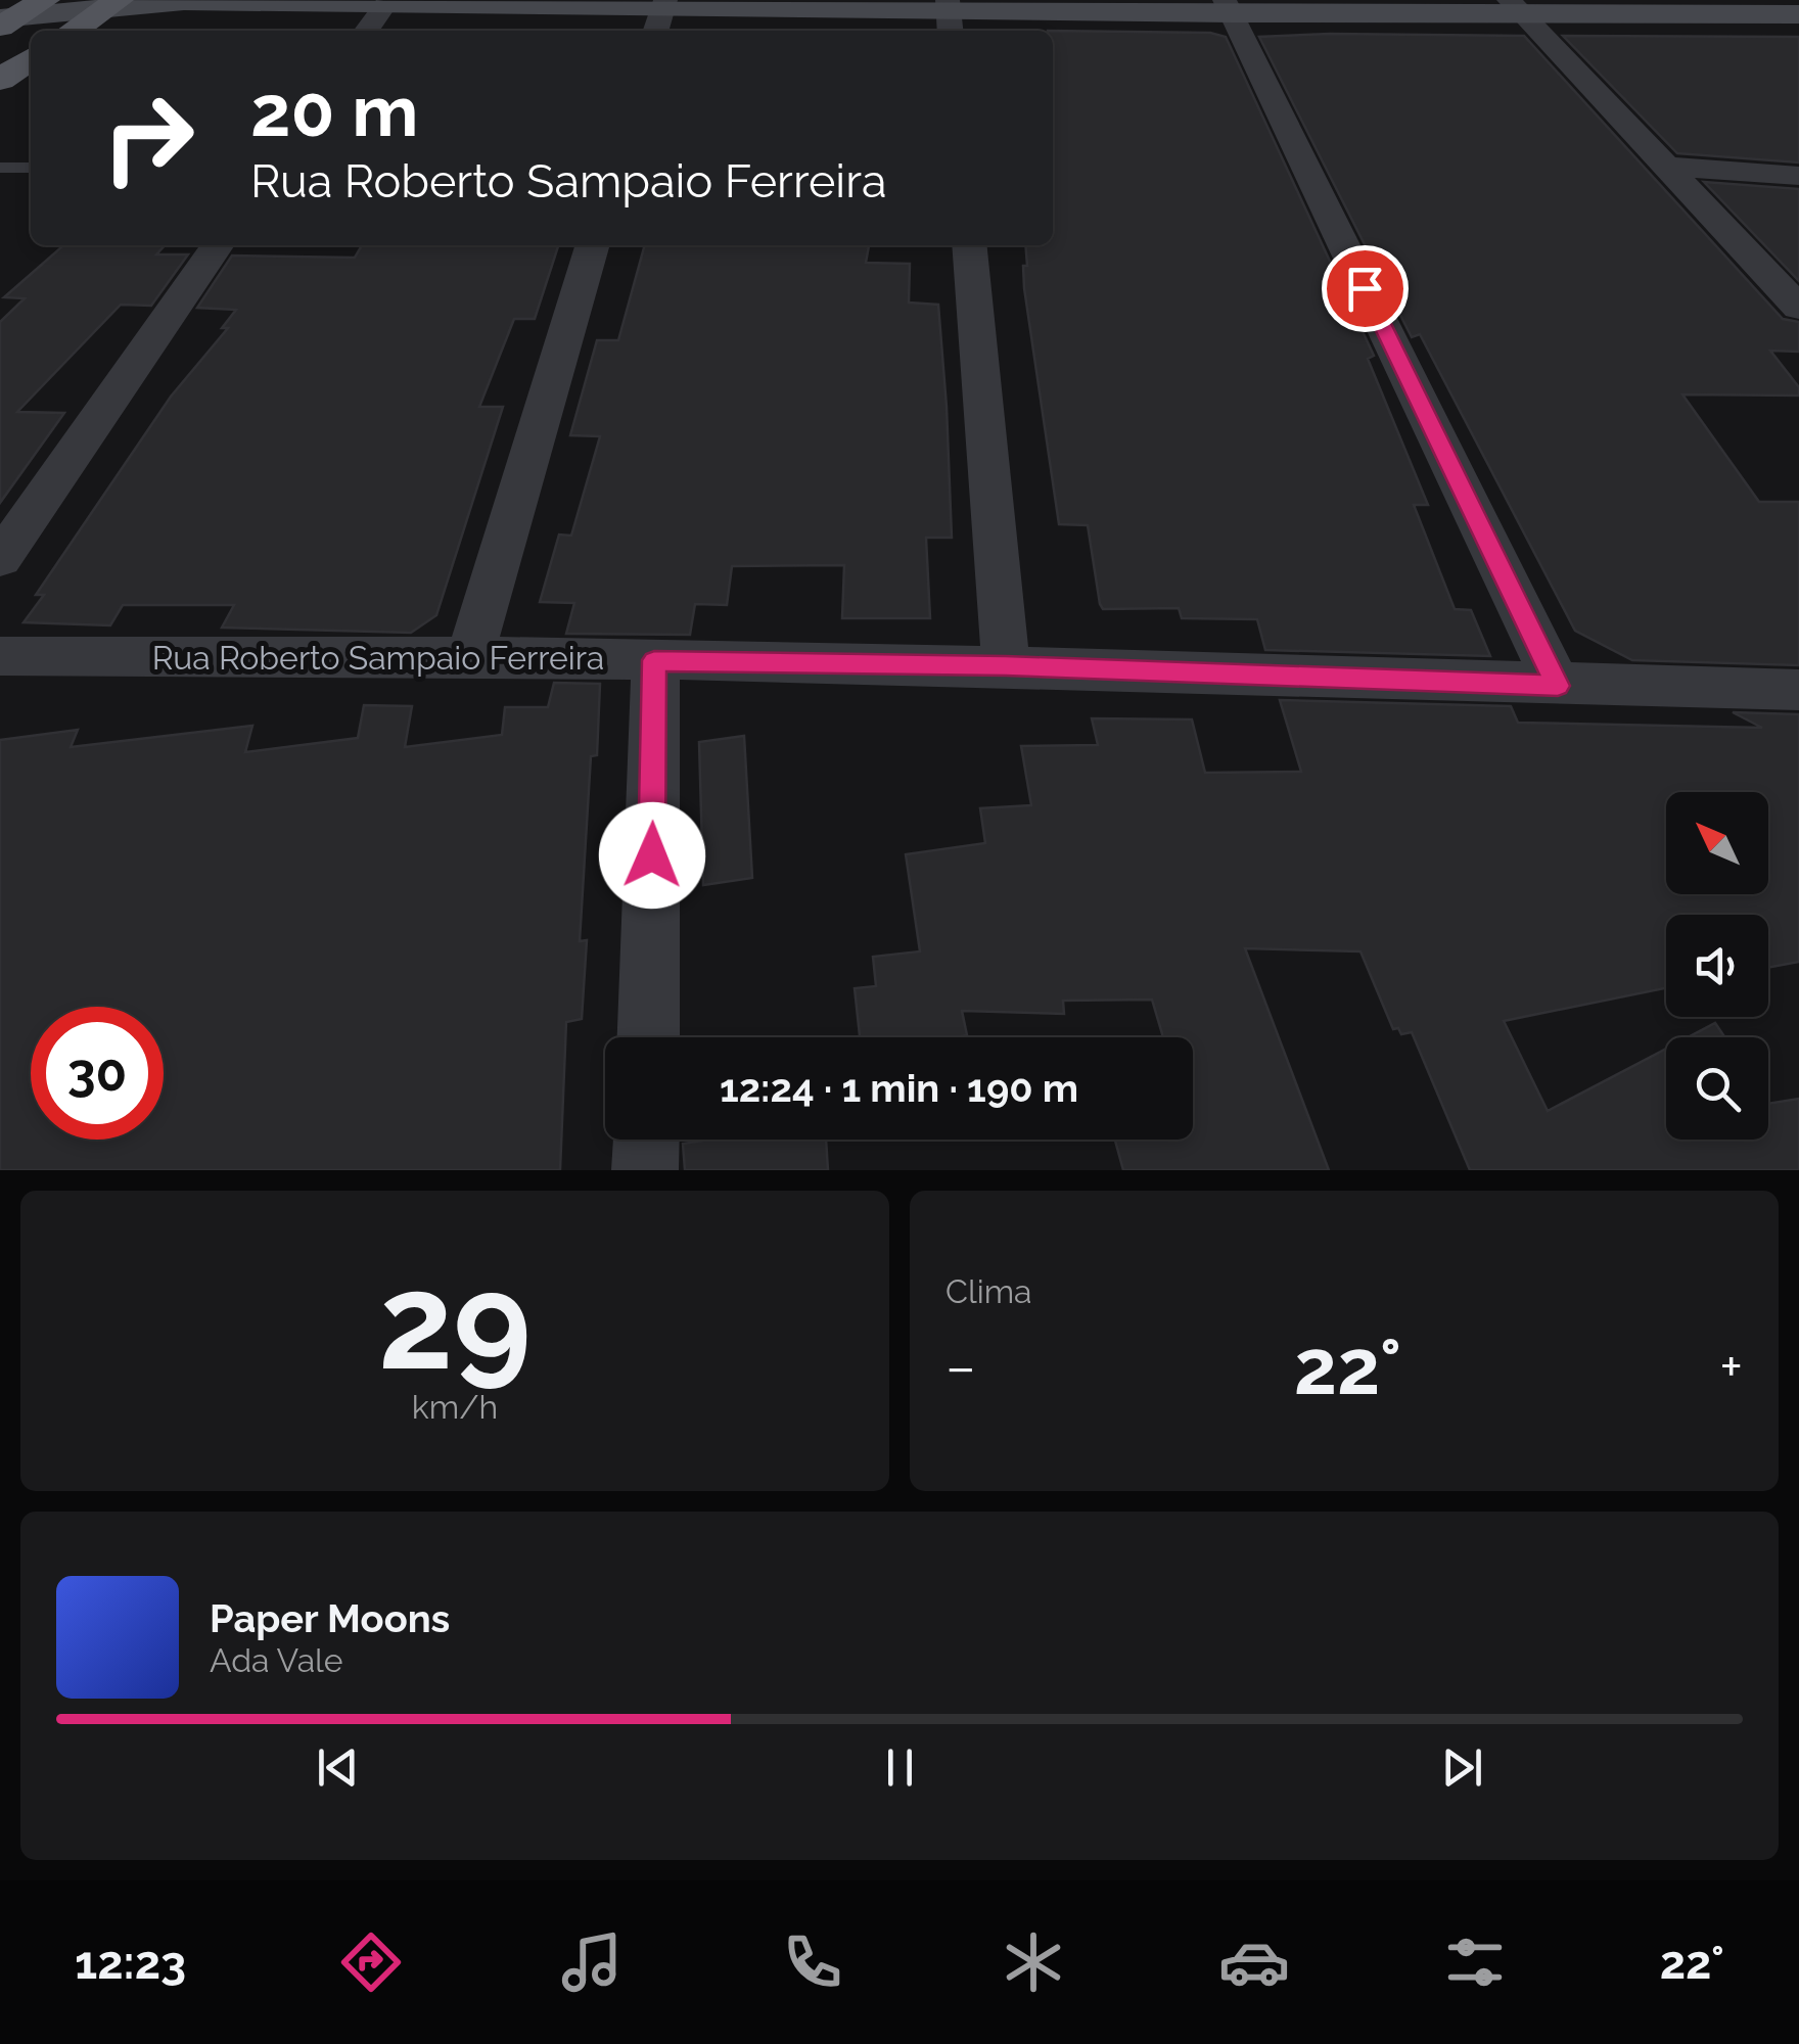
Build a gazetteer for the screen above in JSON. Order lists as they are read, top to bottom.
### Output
{
  "streets": {
    "street": ["Rua Roberto Sampaio Ferreira"]
  },
  "north": "top left",
  "page": {
    "turn": ["20 m", "Rua Roberto Sampaio Ferreira"],
    "limit": "30",
    "trip": "12:24 · 1 min · 190 m",
    "tile": [
      ["29", "km/h"],
      "Clima"
    ],
    "heat": ["−", "22°", "+"],
    "song": ["Paper Moons", "Ada Vale"],
    "tabs": ["12:23", "22°"]
  }
}
